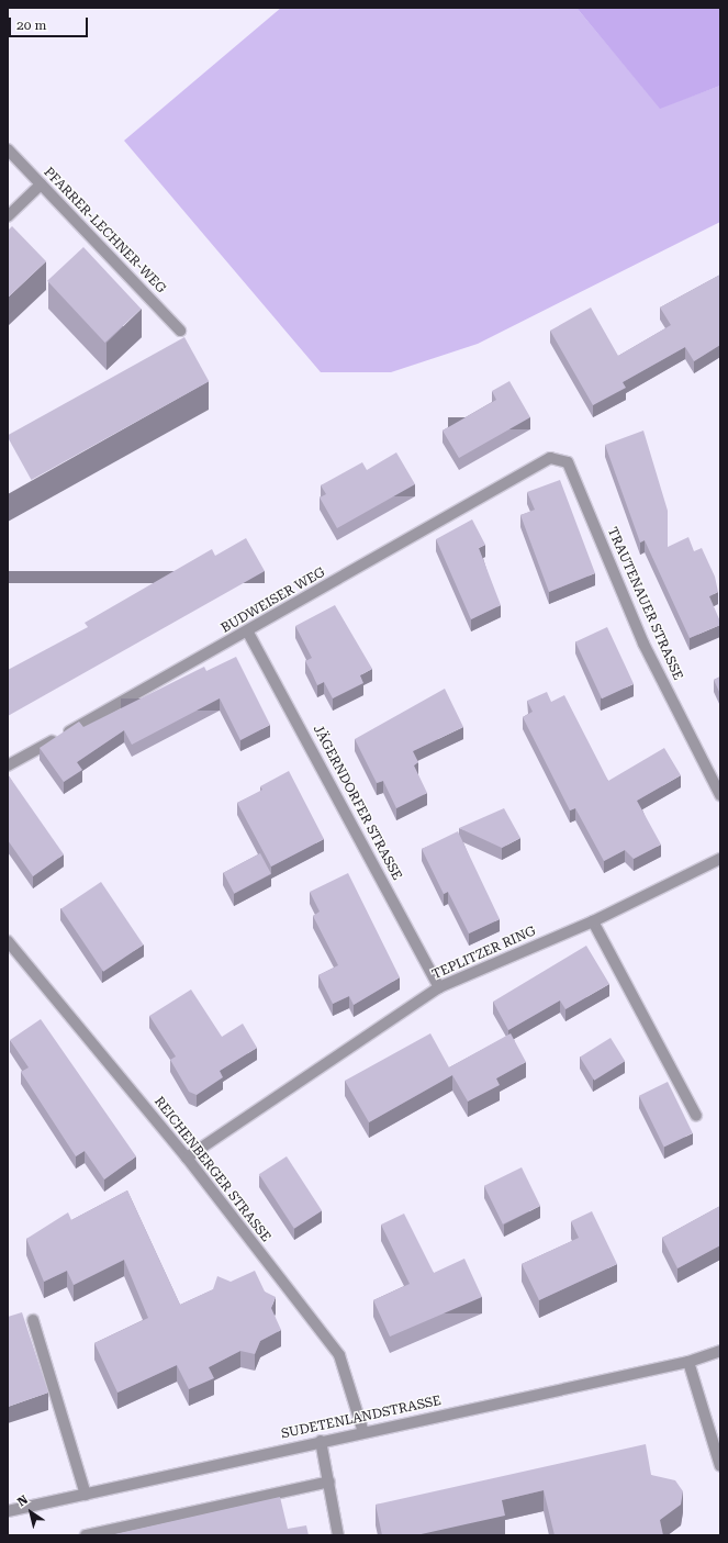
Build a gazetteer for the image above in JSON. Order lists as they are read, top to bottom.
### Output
{
  "streets": {
    "street": [
      "PFARRER-LECHNER-WEG",
      "BUDWEISER WEG",
      "TRAUTENAUER STRASSE",
      "JÄGERNDORFER STRASSE",
      "TEPLITZER RING",
      "REICHENBERGER STRASSE",
      "SUDETENLANDSTRASSE"
    ]
  },
  "crossings": [
    ["BUDWEISER WEG", "TRAUTENAUER STRASSE"],
    ["BUDWEISER WEG", "JÄGERNDORFER STRASSE"],
    ["JÄGERNDORFER STRASSE", "TEPLITZER RING"],
    ["TEPLITZER RING", "REICHENBERGER STRASSE"],
    ["REICHENBERGER STRASSE", "SUDETENLANDSTRASSE"]
  ],
  "scale_bar": "20 m",
  "north": "top left"
}
